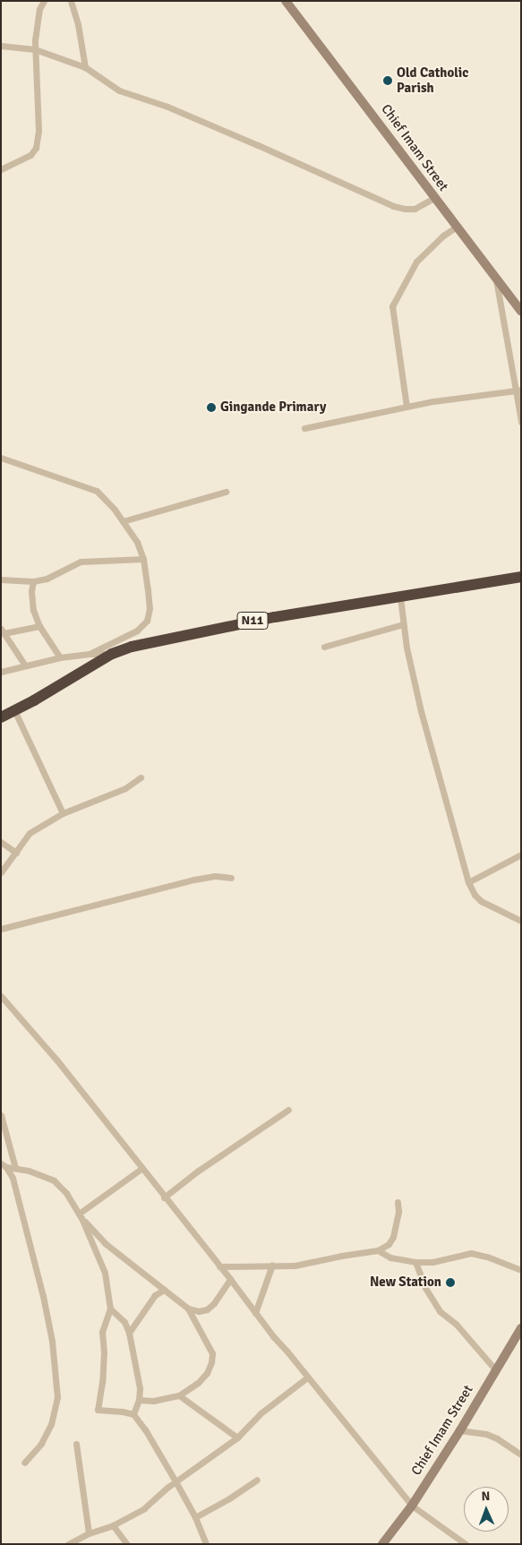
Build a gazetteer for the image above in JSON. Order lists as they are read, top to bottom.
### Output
{
  "streets": {
    "highway": ["N11"],
    "street": ["Chief Imam Street"]
  },
  "places": ["Old Catholic Parish", "Gingande Primary", "New Station"],
  "north": "top"
}
